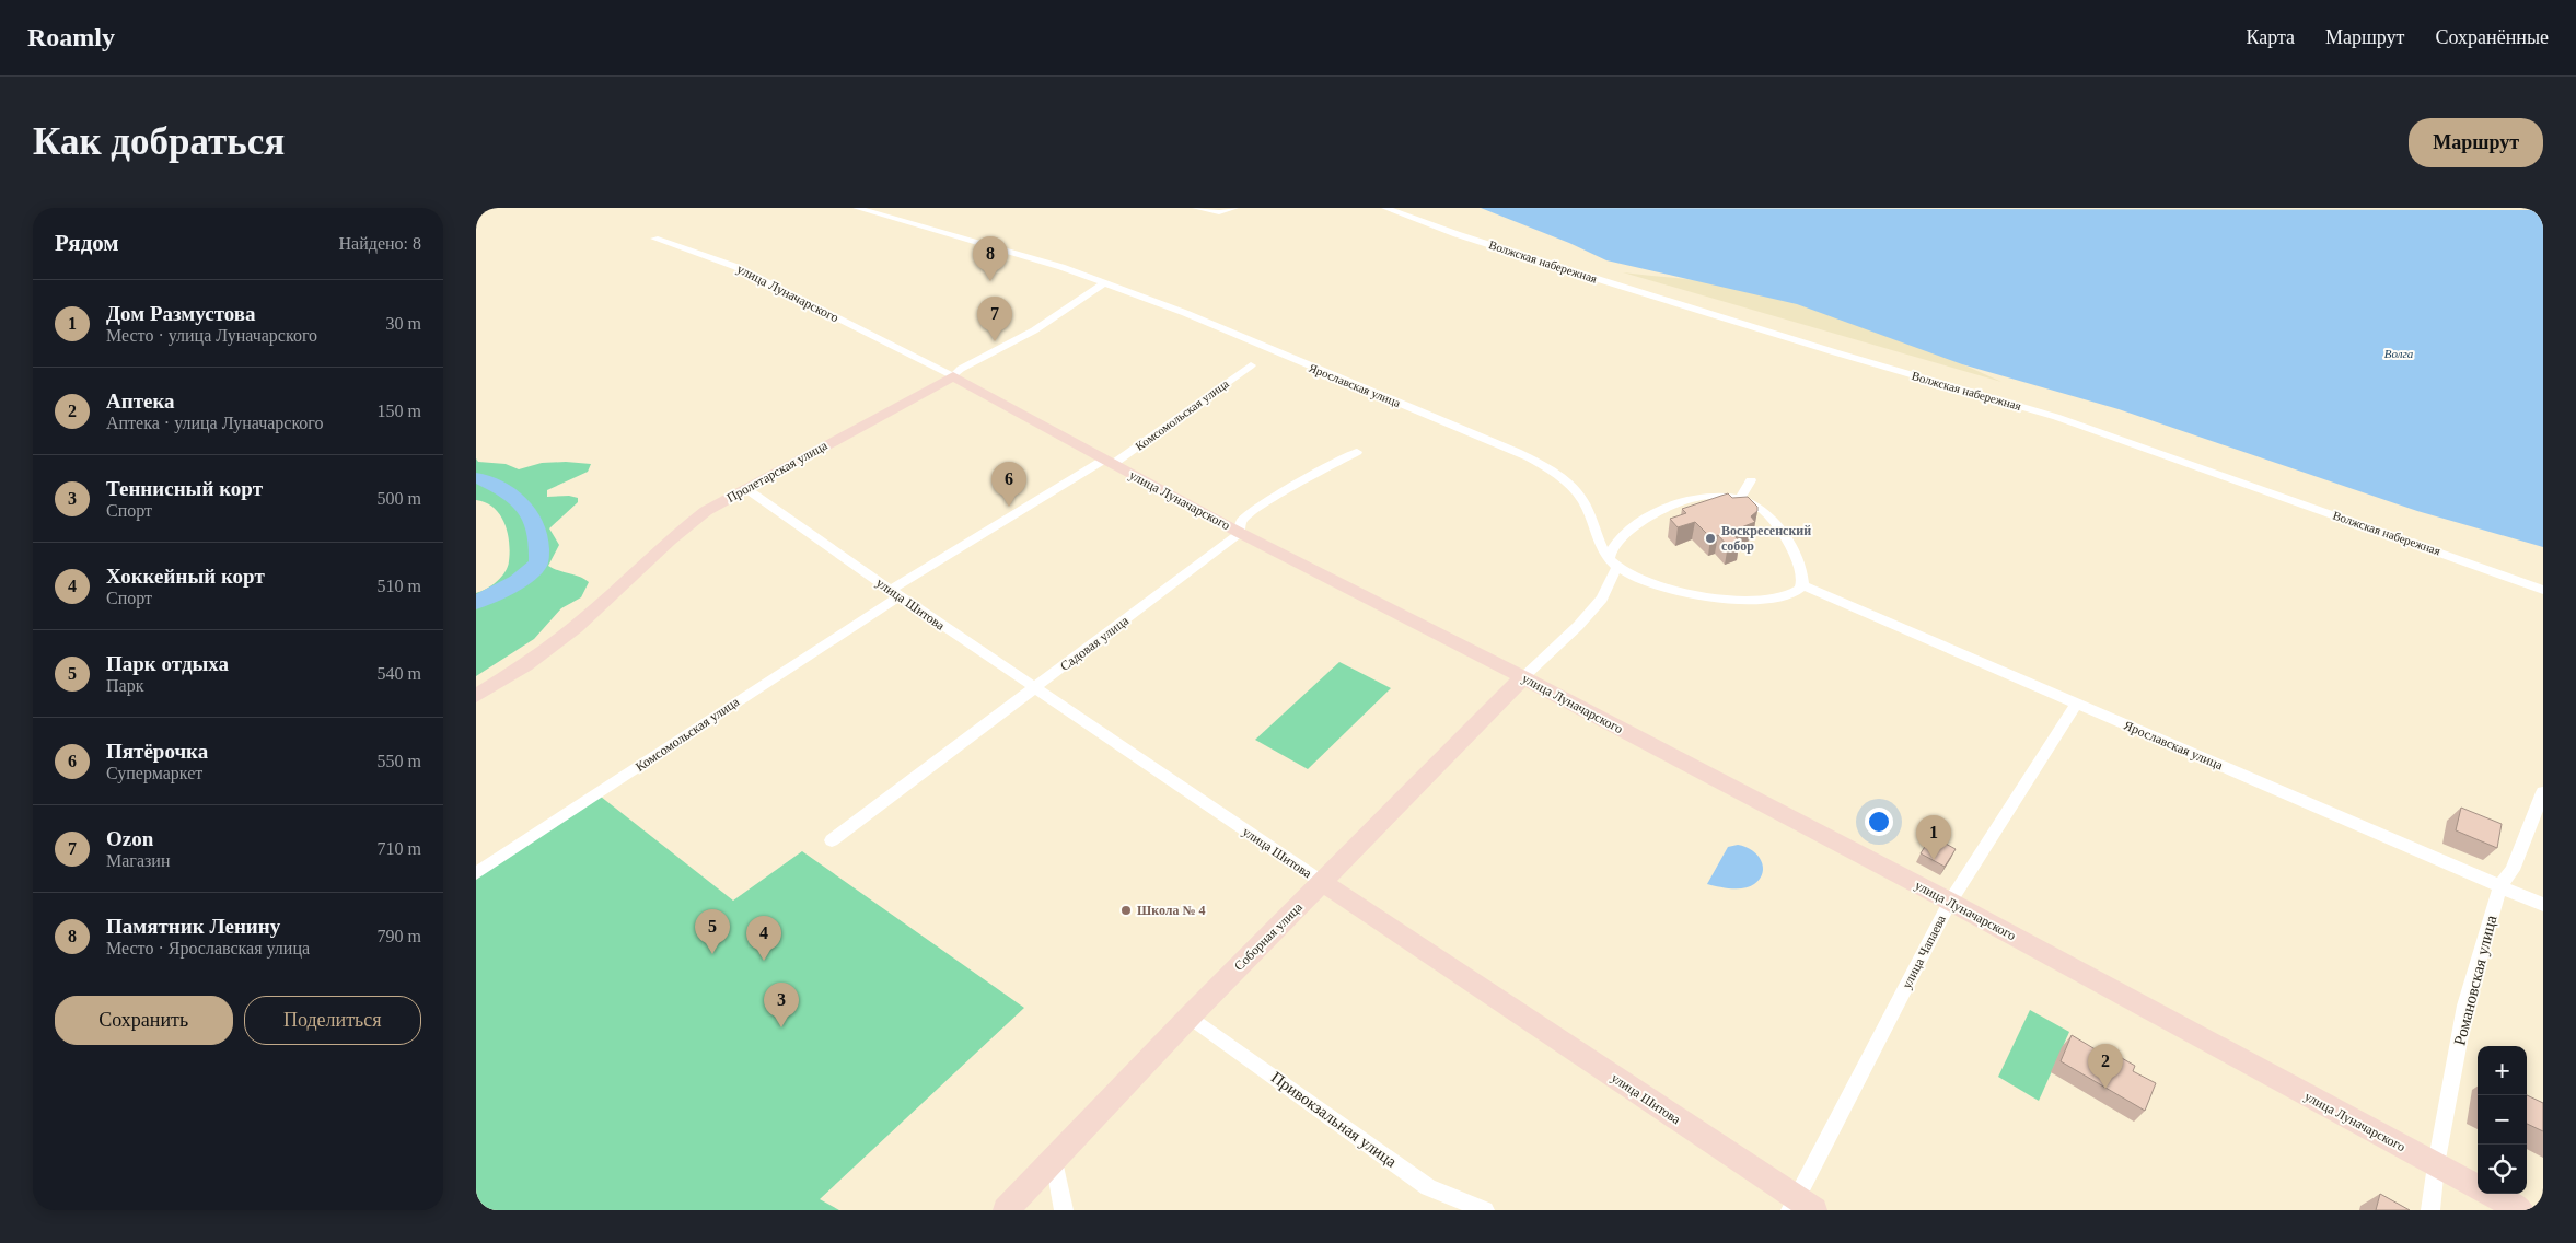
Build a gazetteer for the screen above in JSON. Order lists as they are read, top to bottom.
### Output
{
  "streets": {
    "street": [
      "Волжская набережная",
      "улица Луначарского",
      "Ярославская улица",
      "Комсомольская улица",
      "Пролетарская улица",
      "улица Шитова",
      "Садовая улица",
      "Соборная улица",
      "улица Чапаева",
      "Романовская улица",
      "Привокзальная улица"
    ]
  },
  "crossings": [
    ["улица Луначарского", "Комсомольская улица"],
    ["улица Луначарского", "Пролетарская улица"],
    ["улица Луначарского", "Садовая улица"],
    ["улица Луначарского", "Соборная улица"],
    ["улица Луначарского", "улица Чапаева"],
    ["улица Луначарского", "Романовская улица"],
    ["Ярославская улица", "Пролетарская улица"],
    ["Ярославская улица", "Соборная улица"],
    ["Ярославская улица", "улица Чапаева"],
    ["Ярославская улица", "Романовская улица"],
    ["Комсомольская улица", "улица Шитова"],
    ["Пролетарская улица", "улица Шитова"],
    ["улица Шитова", "Садовая улица"],
    ["улица Шитова", "Соборная улица"],
    ["улица Шитова", "улица Чапаева"],
    ["Соборная улица", "Привокзальная улица"]
  ],
  "water": ["Волга"],
  "places": ["Воскресенский собор", "Школа № 4"],
  "page": {
    "header": "Roamly",
    "nav": ["Карта", "Маршрут", "Сохранённые"],
    "buttons": [
      "Маршрут",
      ["Сохранить", "Поделиться"]
    ],
    "title": "Как добраться",
    "heading": ["Рядом", "Найдено: 8"],
    "pins": [
      "8",
      "7",
      "6",
      "1",
      "5",
      "4",
      "3",
      "2"
    ],
    "list": [
      {
        "mark": "1",
        "name": "Дом Размустова",
        "note": "Место · улица Луначарского",
        "value": "30 m"
      },
      {
        "mark": "2",
        "name": "Аптека",
        "note": "Аптека · улица Луначарского",
        "value": "150 m"
      },
      {
        "mark": "3",
        "name": "Теннисный корт",
        "note": "Спорт",
        "value": "500 m"
      },
      {
        "mark": "4",
        "name": "Хоккейный корт",
        "note": "Спорт",
        "value": "510 m"
      },
      {
        "mark": "5",
        "name": "Парк отдыха",
        "note": "Парк",
        "value": "540 m"
      },
      {
        "mark": "6",
        "name": "Пятёрочка",
        "note": "Супермаркет",
        "value": "550 m"
      },
      {
        "mark": "7",
        "name": "Ozon",
        "note": "Магазин",
        "value": "710 m"
      },
      {
        "mark": "8",
        "name": "Памятник Ленину",
        "note": "Место · Ярославская улица",
        "value": "790 m"
      }
    ],
    "map_buttons": ["+", "−"]
  }
}
